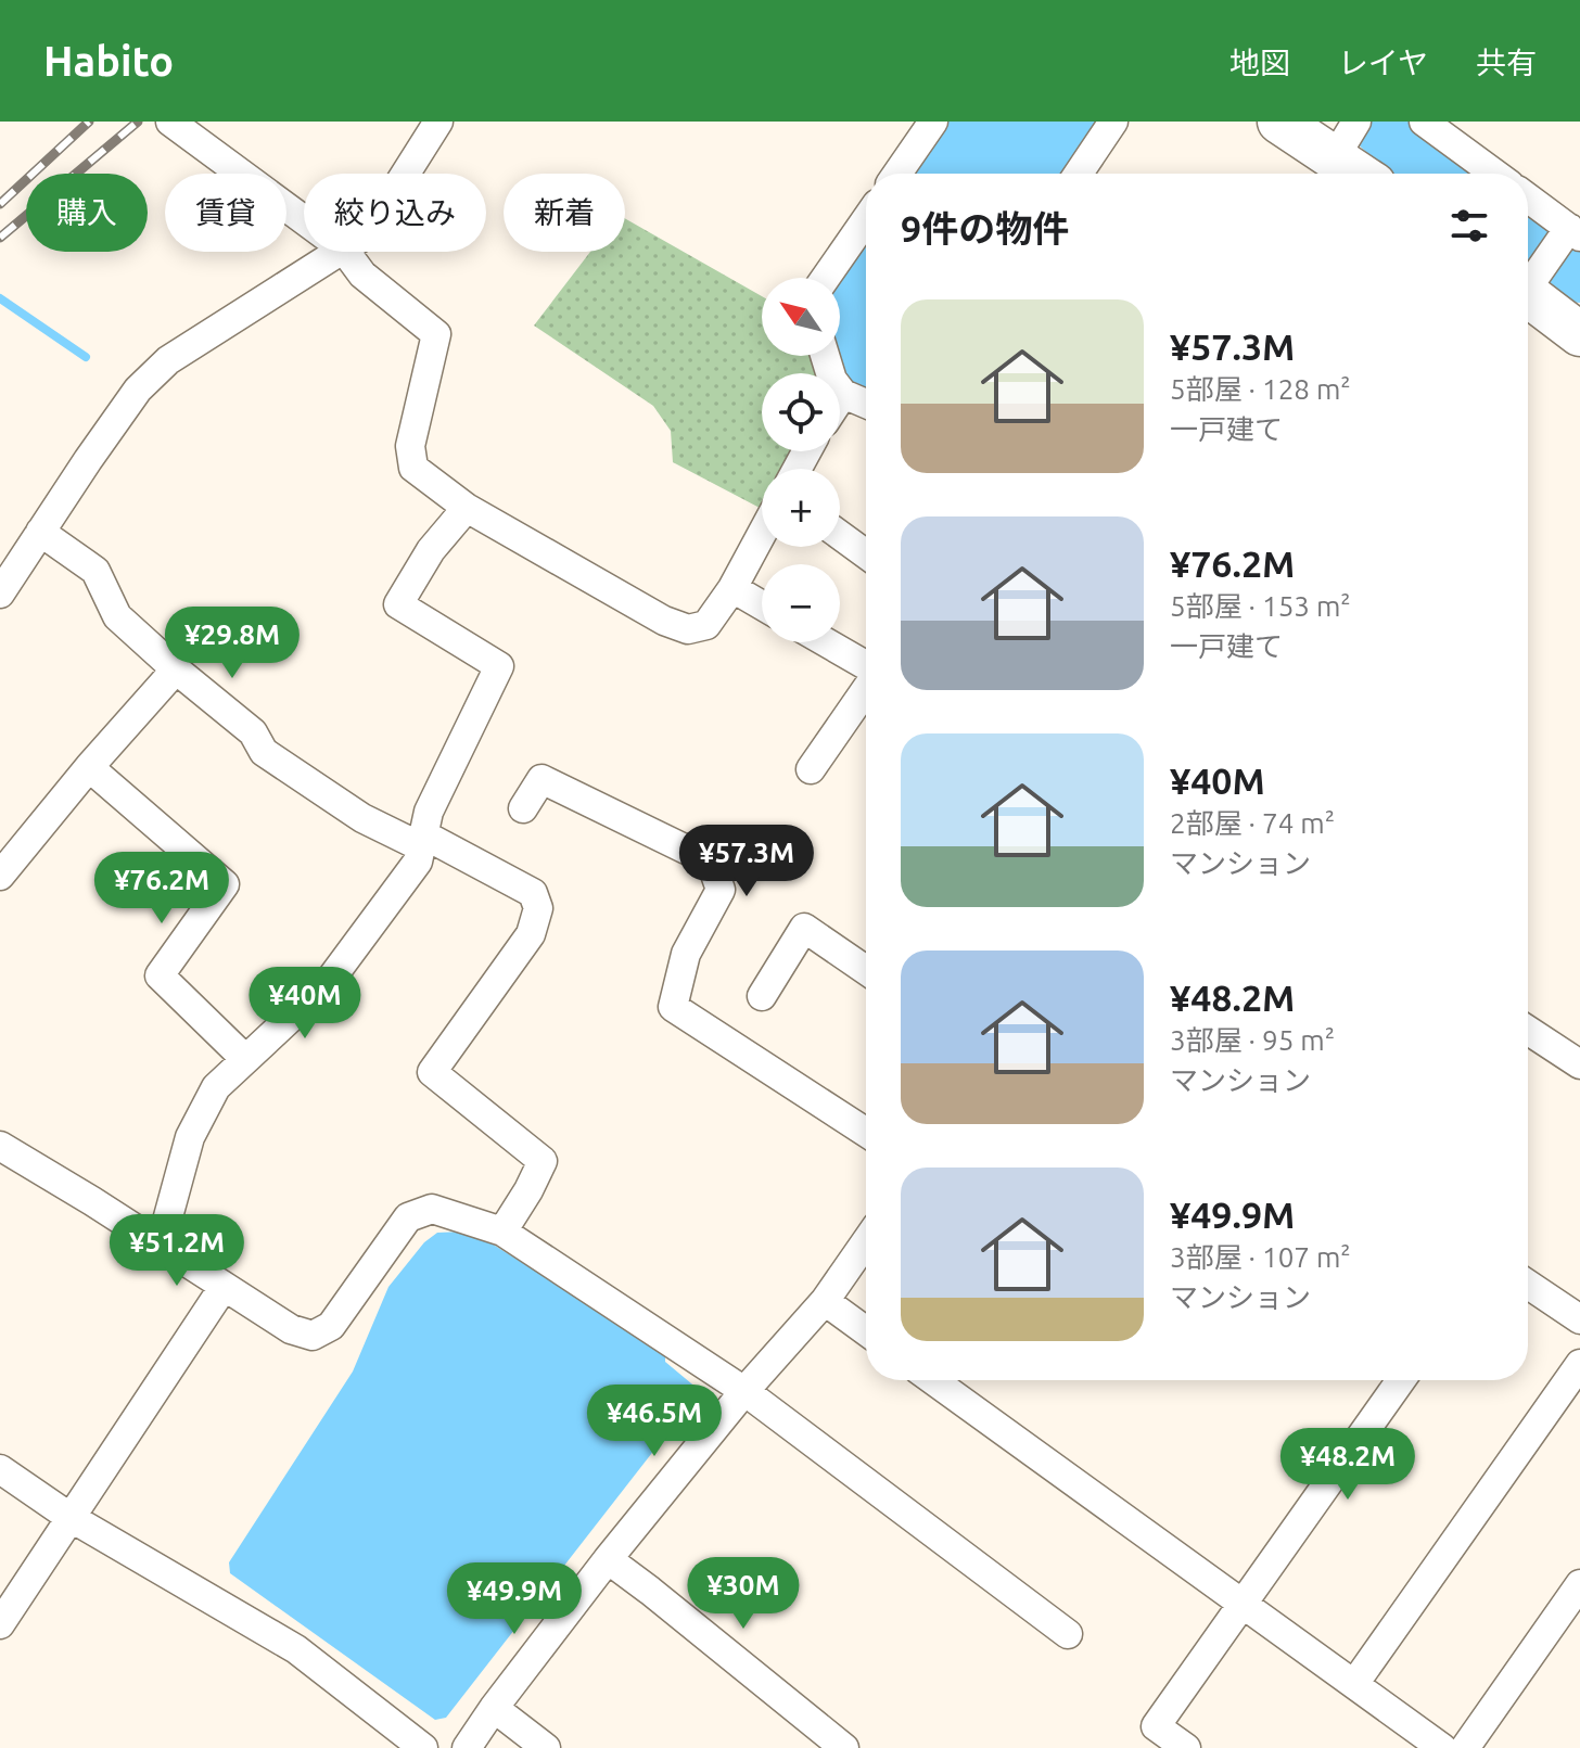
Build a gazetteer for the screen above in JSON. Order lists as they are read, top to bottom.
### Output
{
  "north": "top left",
  "page": {
    "header": "Habito",
    "nav": ["地図", "レイヤ", "共有"],
    "chip": [
      "購入",
      "賃貸",
      "絞り込み",
      "新着"
    ],
    "heading": "9件の物件",
    "map_buttons": ["+", "−"],
    "list": [
      {
        "name": "¥57.3M",
        "note": "5部屋 · 128 m² · 一戸建て"
      },
      {
        "name": "¥76.2M",
        "note": "5部屋 · 153 m² · 一戸建て"
      },
      {
        "name": "¥40M",
        "note": "2部屋 · 74 m² · マンション"
      },
      {
        "name": "¥48.2M",
        "note": "3部屋 · 95 m² · マンション"
      },
      {
        "name": "¥49.9M",
        "note": "3部屋 · 107 m² · マンション"
      }
    ],
    "price": [
      "¥29.8M",
      "¥57.3M",
      "¥76.2M",
      "¥40M",
      "¥51.2M",
      "¥46.5M",
      "¥48.2M",
      "¥30M",
      "¥49.9M"
    ]
  }
}
